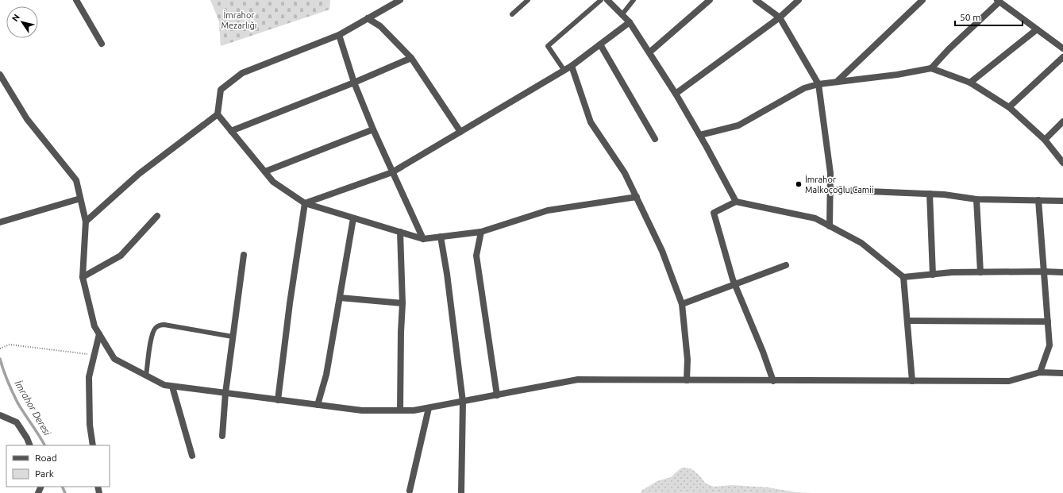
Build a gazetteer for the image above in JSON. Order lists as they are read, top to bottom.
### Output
{
  "water": ["İmrahor Deresi"],
  "parks": ["İmrahor Mezarlığı"],
  "places": ["İmrahor Malkoçoğlu Camii"],
  "legend": ["Road", "Park"],
  "scale_bar": "50 m",
  "north": "top left"
}
